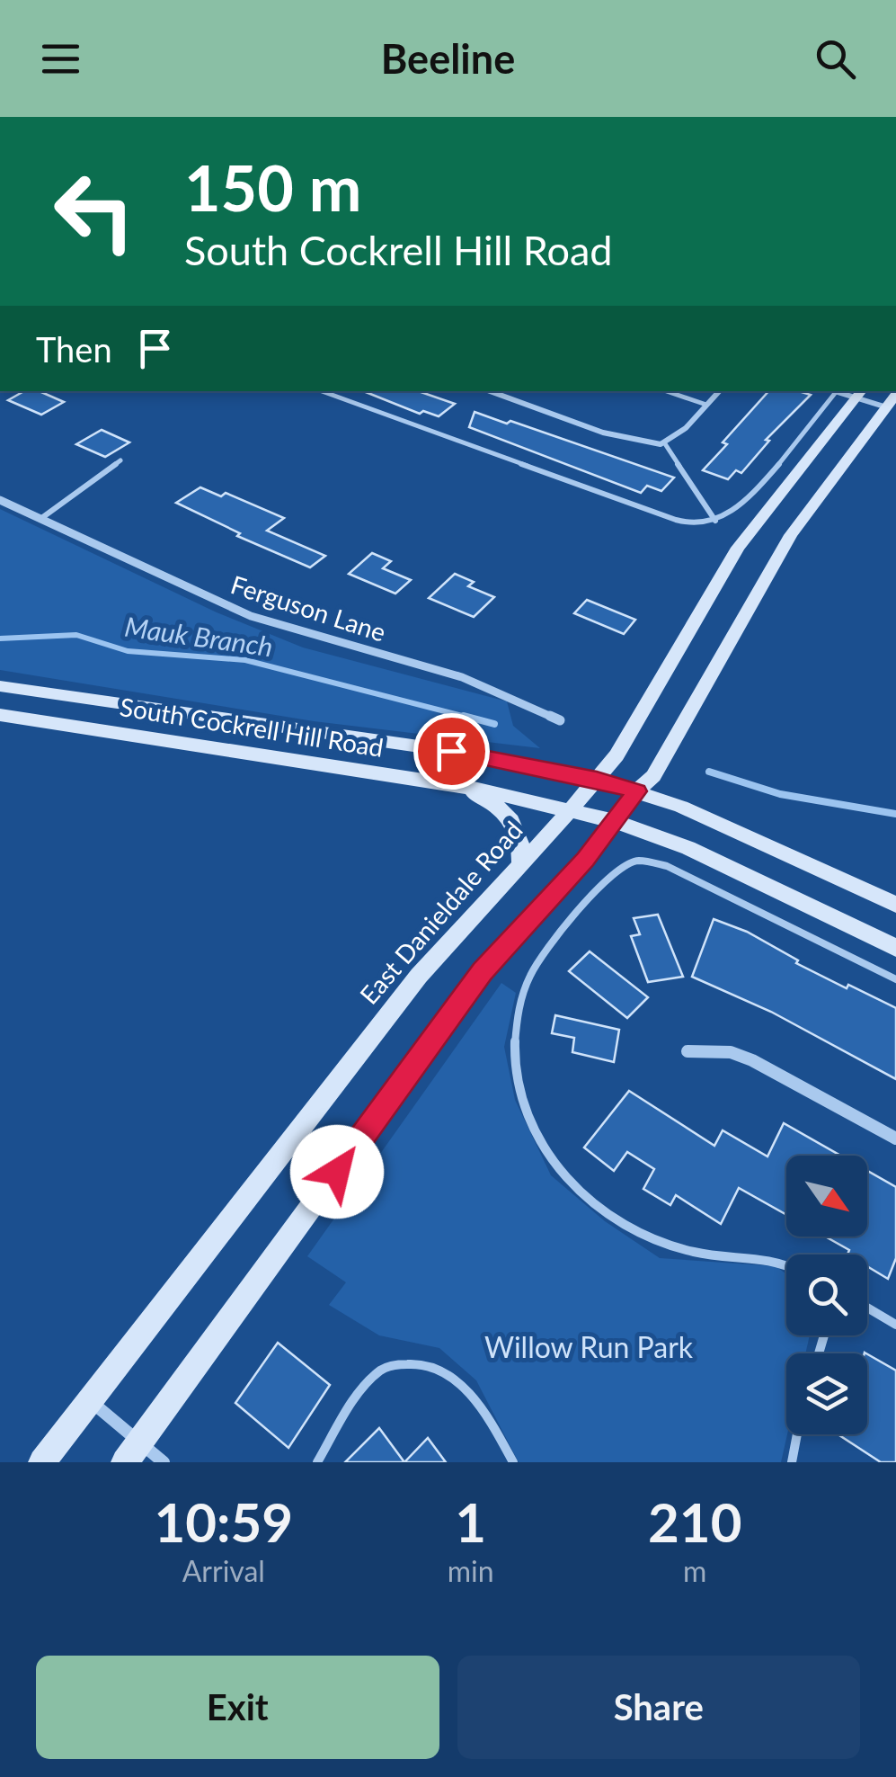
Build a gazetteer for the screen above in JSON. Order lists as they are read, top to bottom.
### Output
{
  "streets": {
    "main road": ["South Cockrell Hill Road", "East Danieldale Road"],
    "street": ["Ferguson Lane"]
  },
  "crossings": [
    ["South Cockrell Hill Road", "East Danieldale Road"]
  ],
  "water": ["Mauk Branch"],
  "parks": ["Willow Run Park"],
  "north": "bottom right",
  "page": {
    "header": "Beeline",
    "turn": ["150 m", "South Cockrell Hill Road"],
    "then": "Then",
    "eta": [
      "10:59",
      "Arrival",
      "1",
      "min",
      "210",
      "m"
    ],
    "buttons": ["Exit", "Share"]
  }
}
